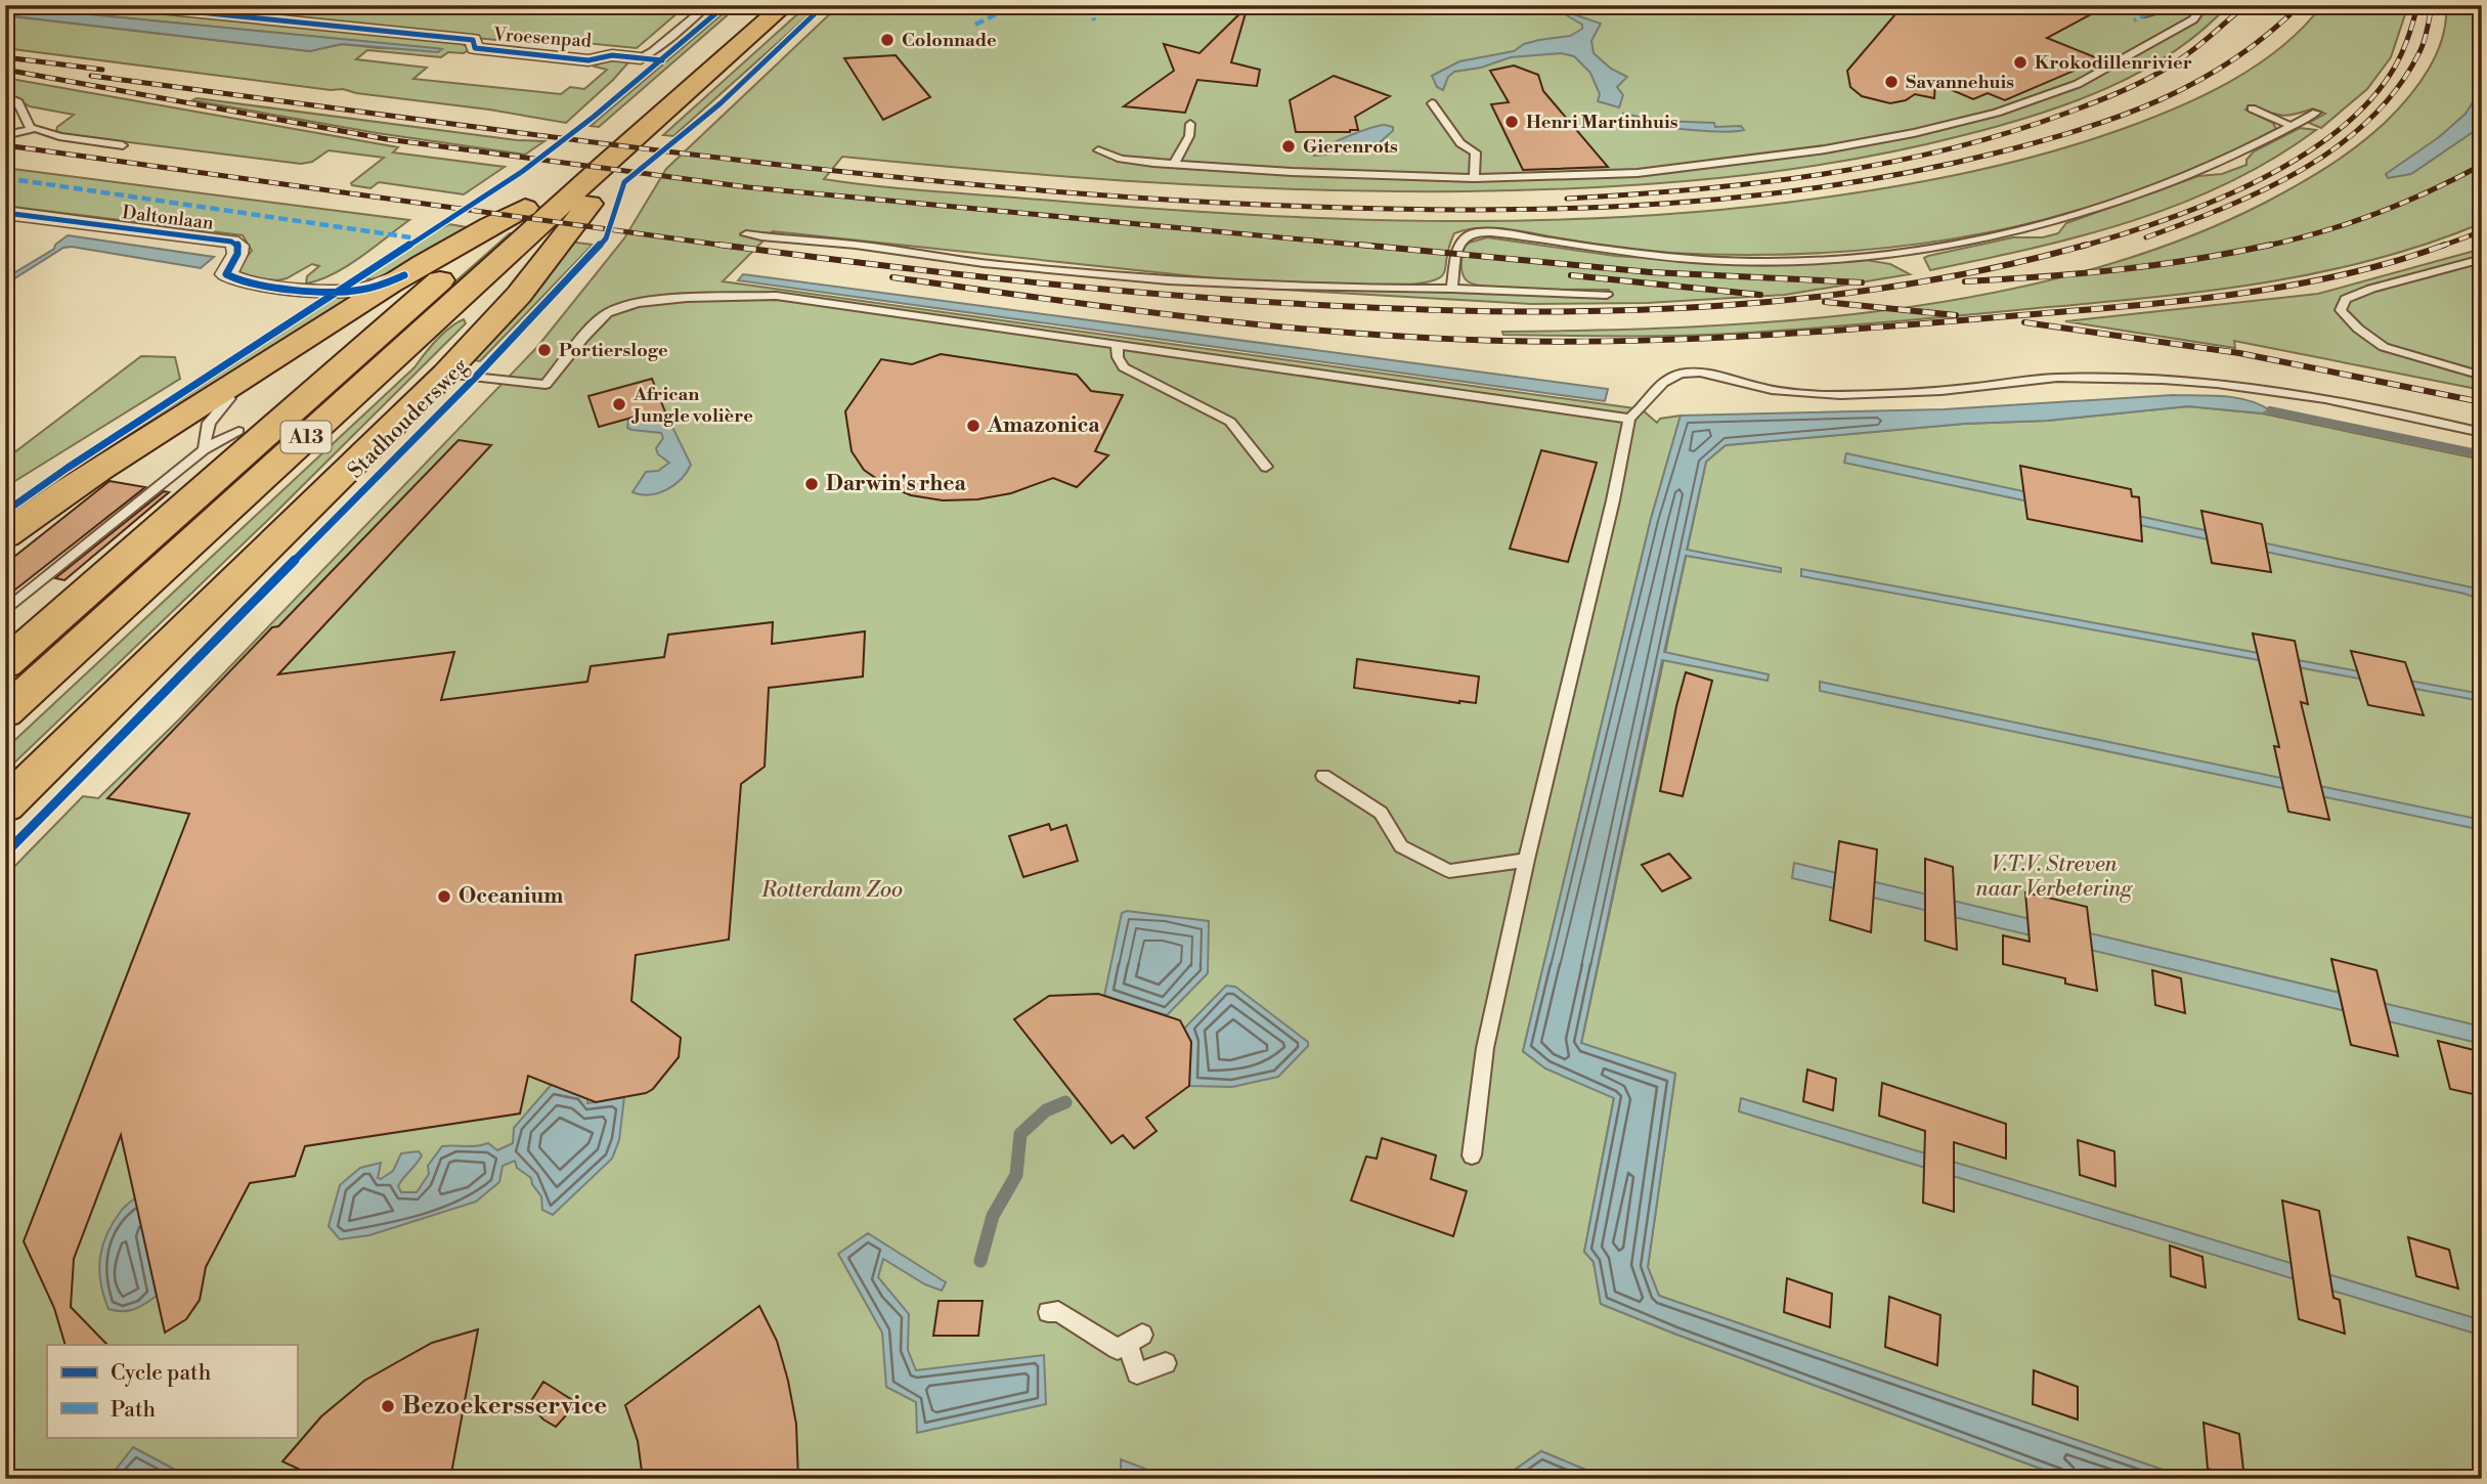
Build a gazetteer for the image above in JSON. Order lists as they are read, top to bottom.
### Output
{
  "streets": {
    "main road": ["Stadhoudersweg", "A13"],
    "street": ["Vroesenpad", "Daltonlaan"]
  },
  "parks": ["V.T.V. Streven naar Verbetering", "Rotterdam Zoo"],
  "places": [
    "Colonnade",
    "Krokodillenrivier",
    "Savannehuis",
    "Henri Martinhuis",
    "Gierenrots",
    "Portiersloge",
    "African Jungle volière",
    "Amazonica",
    "Darwin's rhea",
    "Oceanium",
    "Bezoekersservice"
  ],
  "legend": ["Cycle path", "Path"]
}
